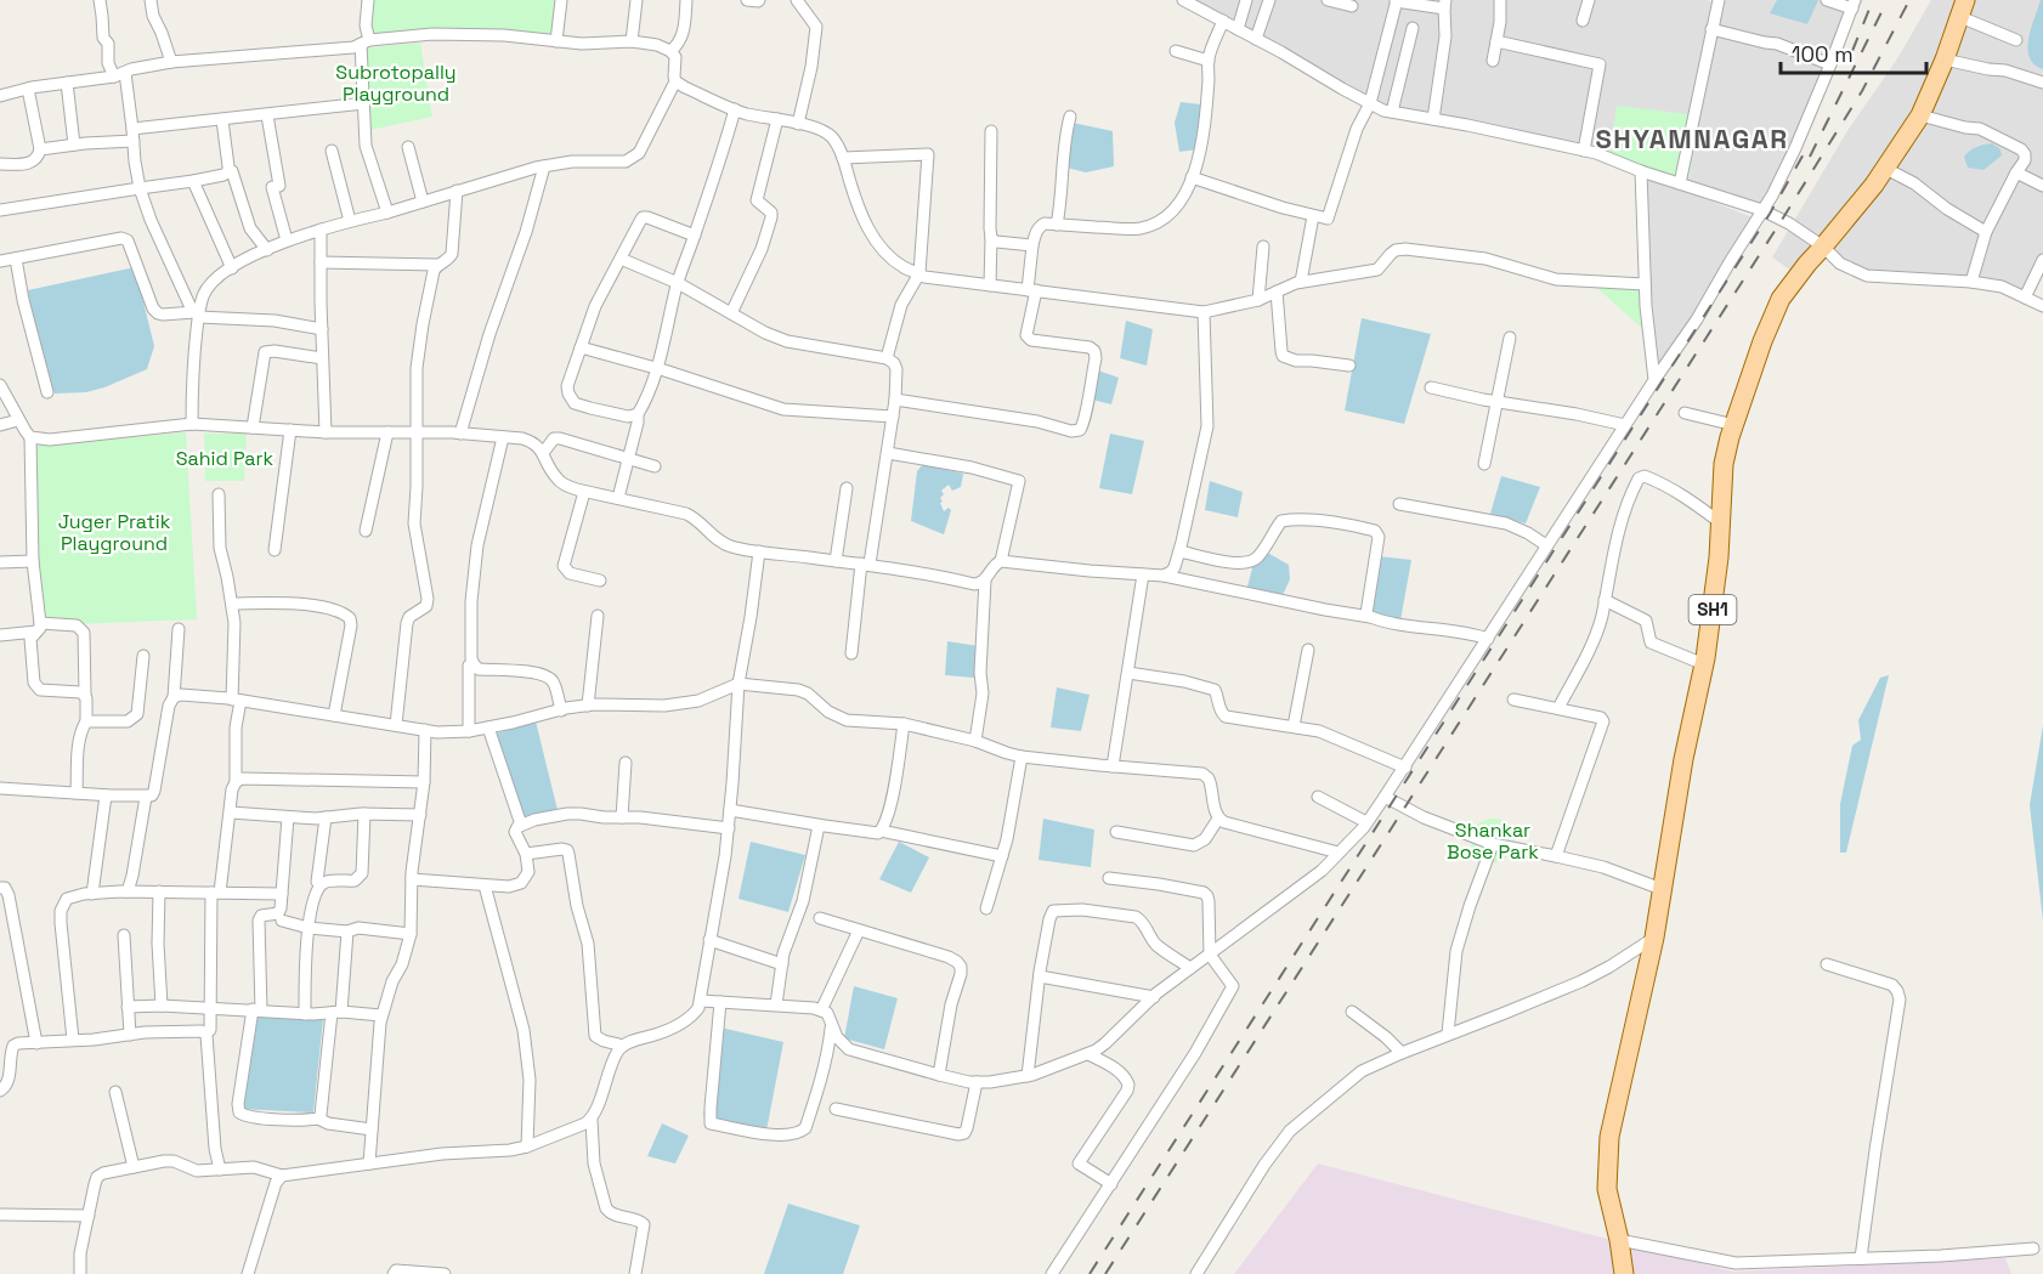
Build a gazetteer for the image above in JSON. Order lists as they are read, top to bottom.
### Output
{
  "streets": {
    "main road": ["SH1"]
  },
  "districts": ["SHYAMNAGAR"],
  "parks": [
    "Subrotopally Playground",
    "Sahid Park",
    "Juger Pratik Playground",
    "Shankar Bose Park"
  ],
  "scale_bar": "100 m"
}
